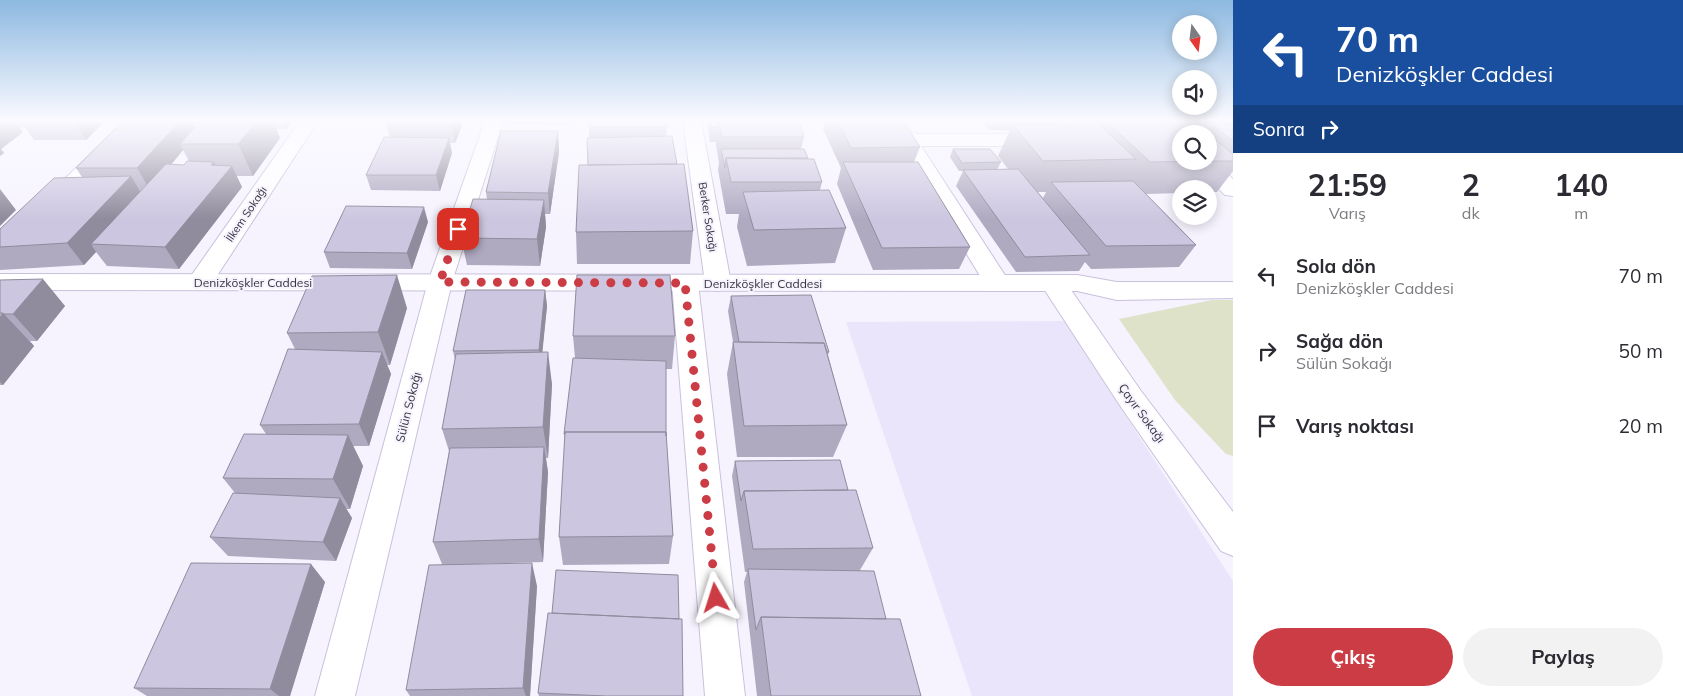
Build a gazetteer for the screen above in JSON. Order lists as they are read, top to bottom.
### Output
{
  "streets": {
    "street": [
      "İlkem Sokağı",
      "Berker Sokağı",
      "Denizköşkler Caddesi",
      "Sülün Sokağı",
      "Çayır Sokağı"
    ]
  },
  "crossings": [
    ["İlkem Sokağı", "Denizköşkler Caddesi"],
    ["Berker Sokağı", "Denizköşkler Caddesi"],
    ["Denizköşkler Caddesi", "Sülün Sokağı"],
    ["Denizköşkler Caddesi", "Çayır Sokağı"]
  ],
  "north": "bottom",
  "page": {
    "turn": ["70 m", "Denizköşkler Caddesi"],
    "then": "Sonra",
    "eta": [
      "21:59",
      "Varış",
      "2",
      "dk",
      "140",
      "m"
    ],
    "list": [
      {
        "name": "Sola dön",
        "note": "Denizköşkler Caddesi",
        "value": "70 m"
      },
      {
        "name": "Sağa dön",
        "note": "Sülün Sokağı",
        "value": "50 m"
      },
      {
        "name": "Varış noktası",
        "value": "20 m"
      }
    ],
    "buttons": ["Çıkış", "Paylaş"]
  }
}
